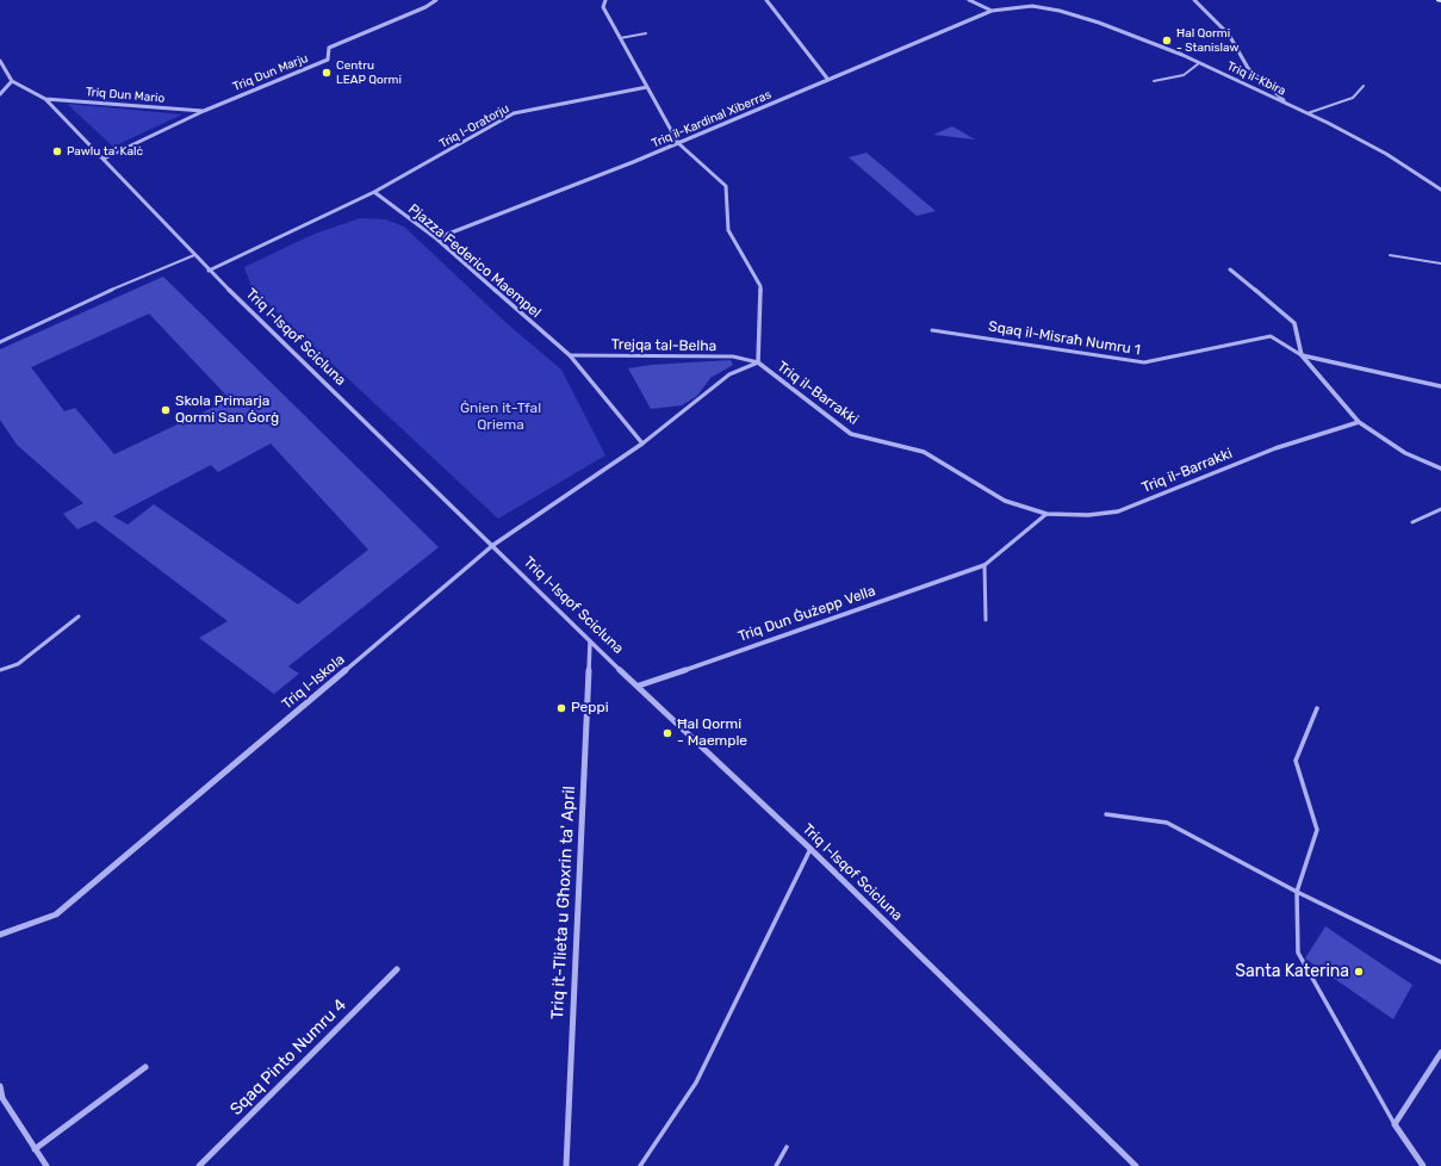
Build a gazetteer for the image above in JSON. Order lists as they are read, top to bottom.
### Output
{
  "streets": {
    "street": [
      "Triq Dun Marju",
      "Triq il-Kbira",
      "Triq Dun Mario",
      "Triq il-Kardinal Xiberras",
      "Triq l-Oratorju",
      "Pjazza Federico Maempel",
      "Triq l-Isqof Scicluna",
      "Triq il-Barrakki",
      "Triq Dun Ġużepp Vella",
      "Triq l-Iskola",
      "Triq it-Tlieta u Għoxrin ta' April",
      "Sqaq Pinto Numru 4"
    ],
    "lane": ["Sqaq il-Misraħ Numru 1", "Trejqa tal-Belha"]
  },
  "crossings": [
    ["Triq Dun Marju", "Triq Dun Mario"],
    ["Triq Dun Marju", "Triq l-Isqof Scicluna"],
    ["Triq il-Kbira", "Triq il-Kardinal Xiberras"],
    ["Triq Dun Mario", "Triq l-Isqof Scicluna"],
    ["Triq il-Kardinal Xiberras", "Pjazza Federico Maempel"],
    ["Triq il-Kardinal Xiberras", "Triq il-Barrakki"],
    ["Triq l-Oratorju", "Pjazza Federico Maempel"],
    ["Triq l-Oratorju", "Triq il-Barrakki"],
    ["Pjazza Federico Maempel", "Trejqa tal-Belha"],
    ["Pjazza Federico Maempel", "Triq l-Iskola"],
    ["Triq l-Isqof Scicluna", "Triq Dun Ġużepp Vella"],
    ["Triq l-Isqof Scicluna", "Triq l-Iskola"],
    ["Triq l-Isqof Scicluna", "Triq it-Tlieta u Għoxrin ta' April"],
    ["Trejqa tal-Belha", "Triq il-Barrakki"]
  ],
  "parks": ["Ġnien it-Tfal Qriema"],
  "places": [
    "Ħal Qormi - Stanislaw",
    "Centru LEAP Qormi",
    "Pawlu ta' Kalċ",
    "Skola Primarja Qormi San Ġorġ",
    "Peppi",
    "Ħal Qormi - Maemple",
    "Santa Katerina"
  ]
}
